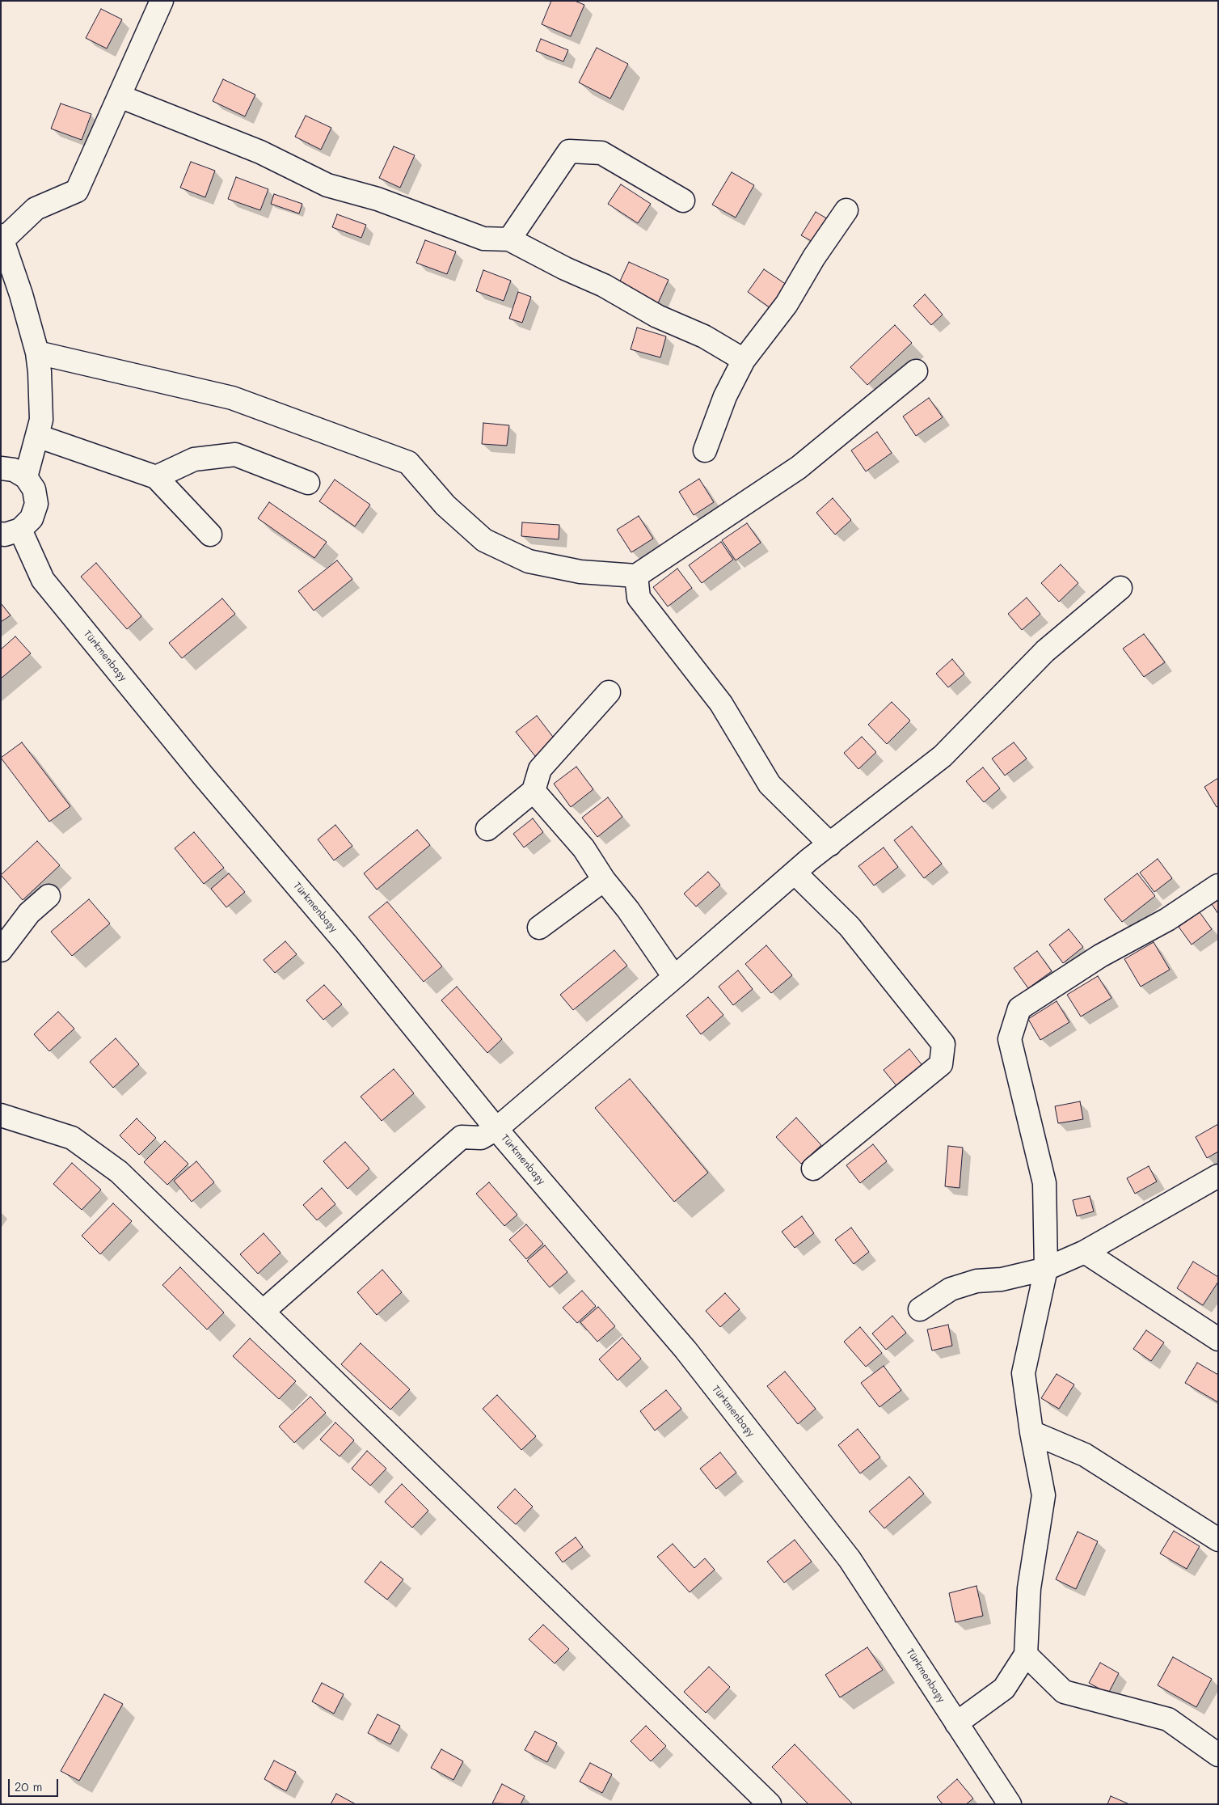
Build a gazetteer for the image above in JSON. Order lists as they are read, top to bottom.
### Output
{
  "streets": {
    "street": ["Türkmenbaşy"]
  },
  "scale_bar": "20 m"
}
